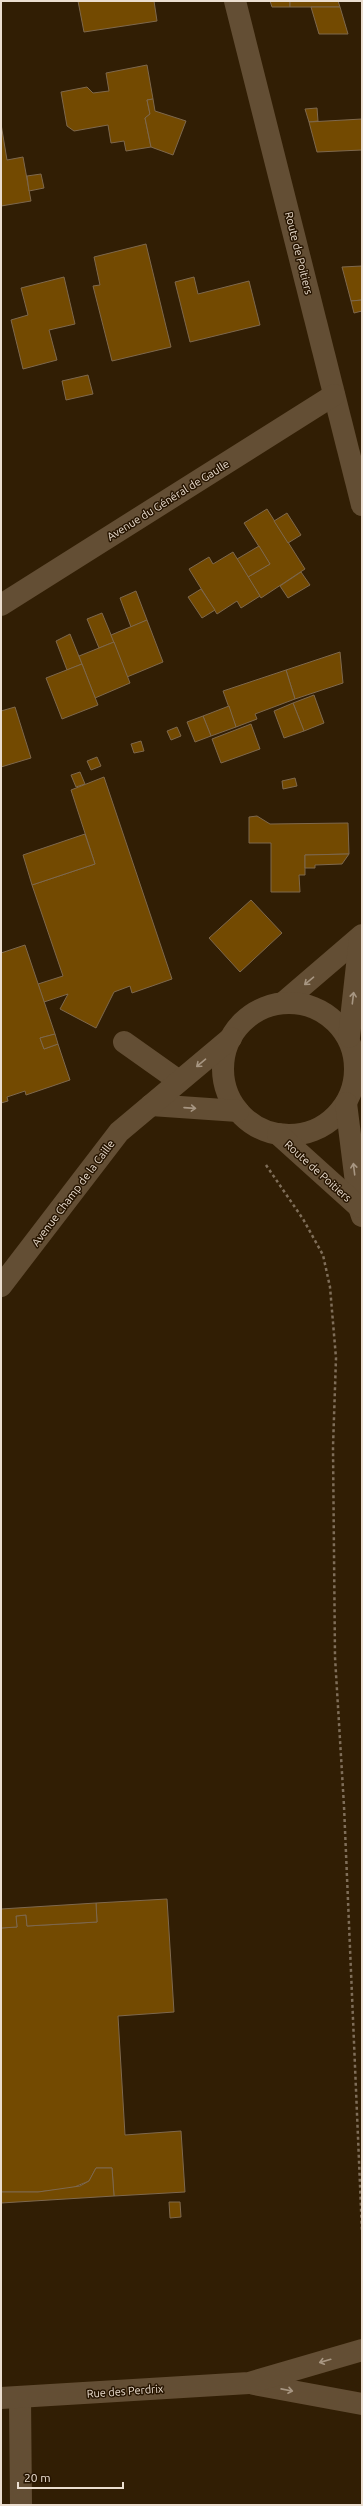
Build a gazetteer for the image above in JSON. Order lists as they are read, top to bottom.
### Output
{
  "streets": {
    "street": [
      "Route de Poitiers",
      "Avenue du Général de Gaulle",
      "Avenue Champ de la Caille",
      "Rue des Perdrix"
    ]
  },
  "crossings": [
    ["Route de Poitiers", "Avenue du Général de Gaulle"],
    ["Route de Poitiers", "Avenue Champ de la Caille"]
  ],
  "scale_bar": "20 m"
}
